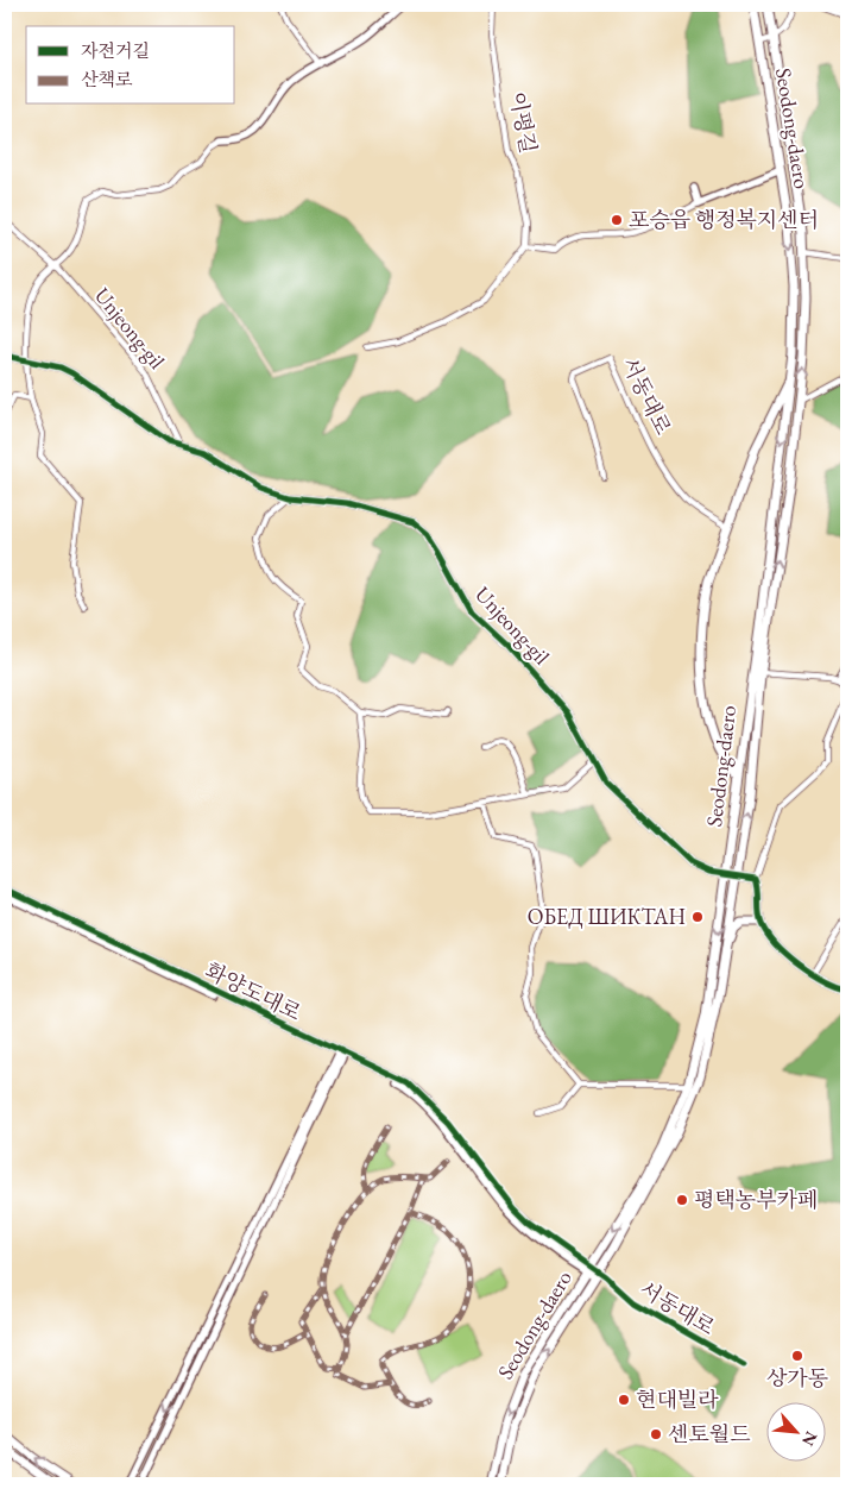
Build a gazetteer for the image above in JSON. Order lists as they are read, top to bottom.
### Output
{
  "streets": {
    "main road": ["Seodong-daero"],
    "street": [
      "이평길",
      "Unjeong-gil",
      "서동대로",
      "화양도대로"
    ]
  },
  "crossings": [
    ["Seodong-daero", "Unjeong-gil"],
    ["Seodong-daero", "서동대로"],
    ["Seodong-daero", "화양도대로"],
    ["서동대로", "화양도대로"]
  ],
  "places": [
    "포승읍 행정복지센터",
    "ОБЕД ШИКТАН",
    "평택농부카페",
    "상가동",
    "현대빌라",
    "센토월드"
  ],
  "legend": ["자전거길", "산책로"],
  "north": "bottom right"
}
